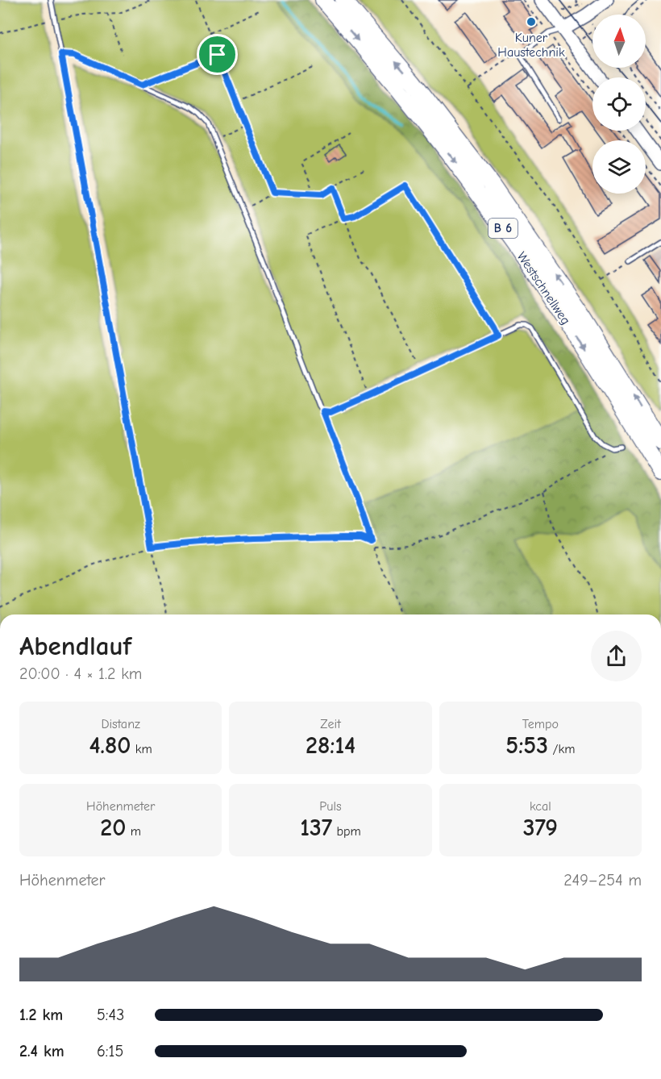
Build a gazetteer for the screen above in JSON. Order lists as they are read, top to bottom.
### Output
{
  "streets": {
    "highway": ["B 6", "Westschnellweg"]
  },
  "places": ["Kuner Haustechnik"],
  "north": "top",
  "page": {
    "heading": ["Abendlauf", "20:00 · 4 × 1.2 km"],
    "stats": [
      ["Distanz", "4.80 km"],
      ["Zeit", "28:14"],
      ["Tempo", "5:53 /km"],
      ["Höhenmeter", "20 m"],
      ["Puls", "137 bpm"],
      ["kcal", "379"]
    ],
    "chart": ["Höhenmeter", "249–254 m"],
    "list": [
      {
        "name": "1.2 km",
        "note": "5:43"
      },
      {
        "name": "2.4 km",
        "note": "6:15"
      }
    ]
  }
}
